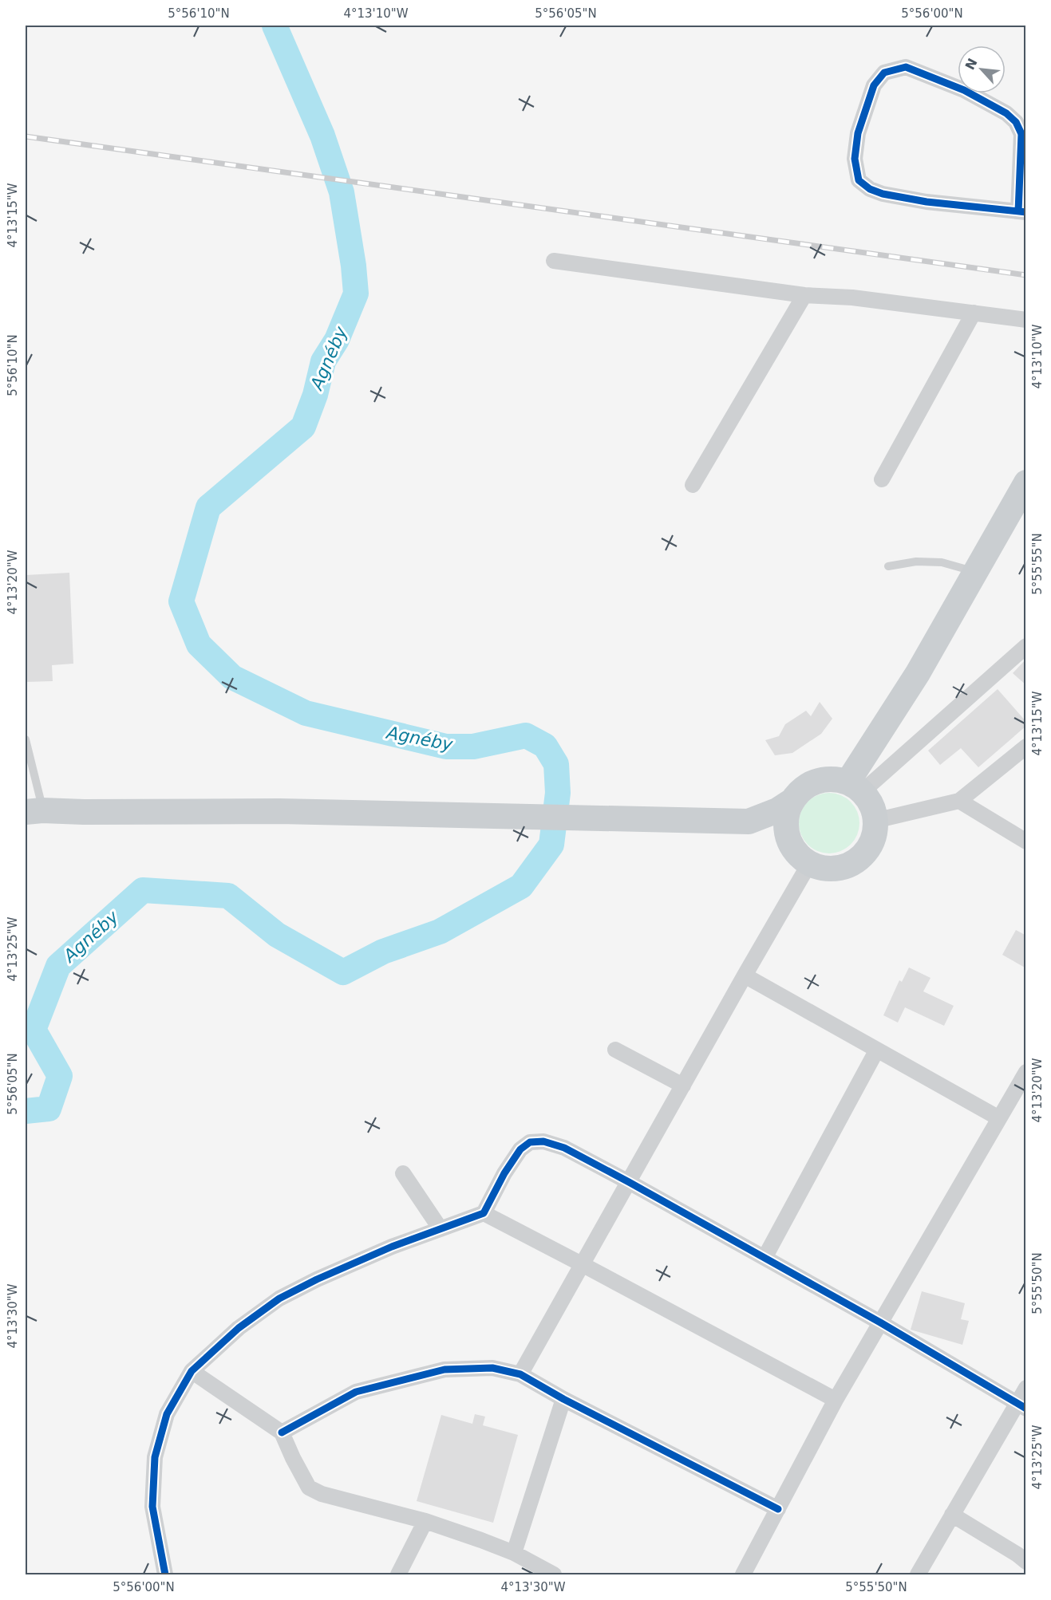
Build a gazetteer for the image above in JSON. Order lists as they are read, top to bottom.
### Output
{
  "water": ["Agnéby"],
  "north": "top left",
  "coordinates": [
    "5°56'10\"N",
    "4°13'10\"W",
    "5°56'05\"N",
    "5°56'00\"N",
    "4°13'15\"W",
    "5°55'55\"N",
    "4°13'20\"W",
    "4°13'25\"W",
    "5°55'50\"N",
    "4°13'30\"W"
  ]
}
